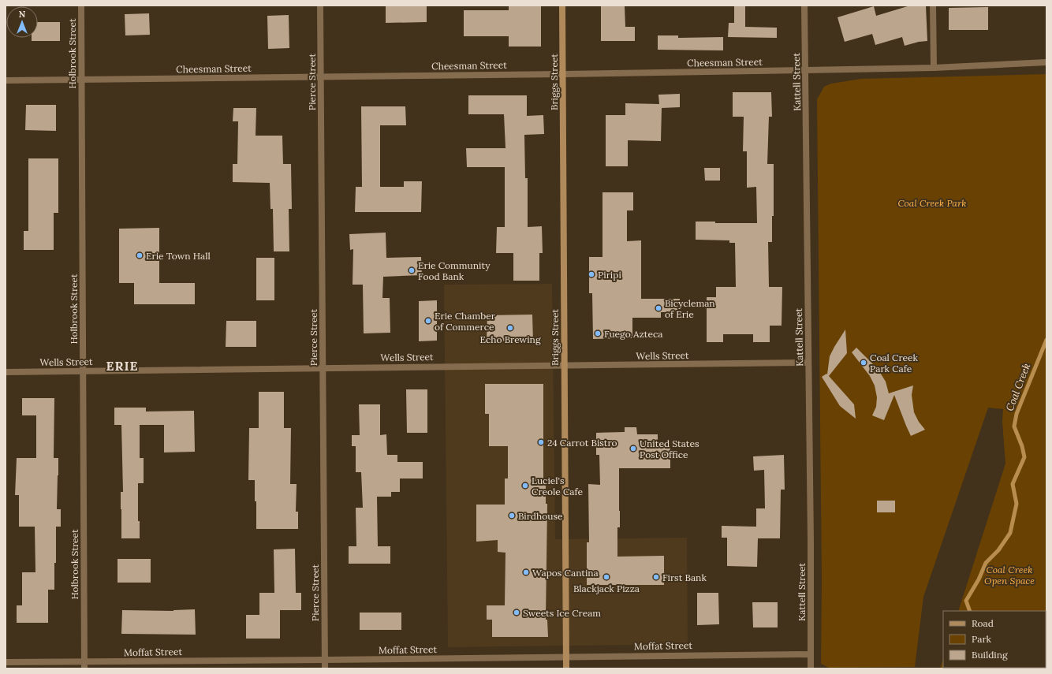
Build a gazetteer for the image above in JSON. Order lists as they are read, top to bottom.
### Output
{
  "streets": {
    "street": [
      "Holbrook Street",
      "Cheesman Street",
      "Pierce Street",
      "Briggs Street",
      "Kattell Street",
      "Wells Street",
      "Moffat Street"
    ]
  },
  "crossings": [
    ["Holbrook Street", "Cheesman Street"],
    ["Holbrook Street", "Wells Street"],
    ["Holbrook Street", "Moffat Street"],
    ["Cheesman Street", "Pierce Street"],
    ["Cheesman Street", "Briggs Street"],
    ["Cheesman Street", "Kattell Street"],
    ["Pierce Street", "Wells Street"],
    ["Pierce Street", "Moffat Street"],
    ["Briggs Street", "Wells Street"],
    ["Briggs Street", "Moffat Street"],
    ["Kattell Street", "Wells Street"],
    ["Kattell Street", "Moffat Street"]
  ],
  "districts": ["ERIE"],
  "water": ["Coal Creek"],
  "parks": ["Coal Creek Park", "Coal Creek Open Space"],
  "places": [
    "Erie Town Hall",
    "Erie Community Food Bank",
    "Piripi",
    "Bicycleman of Erie",
    "Erie Chamber of Commerce",
    "Echo Brewing",
    "Fuego Azteca",
    "Coal Creek Park Cafe",
    "24 Carrot Bistro",
    "United States Post Office",
    "Luciel's Creole Cafe",
    "Birdhouse",
    "Wapos Cantina",
    "Blackjack Pizza",
    "First Bank",
    "Sweets Ice Cream"
  ],
  "legend": ["Road", "Park", "Building"],
  "north": "top"
}
